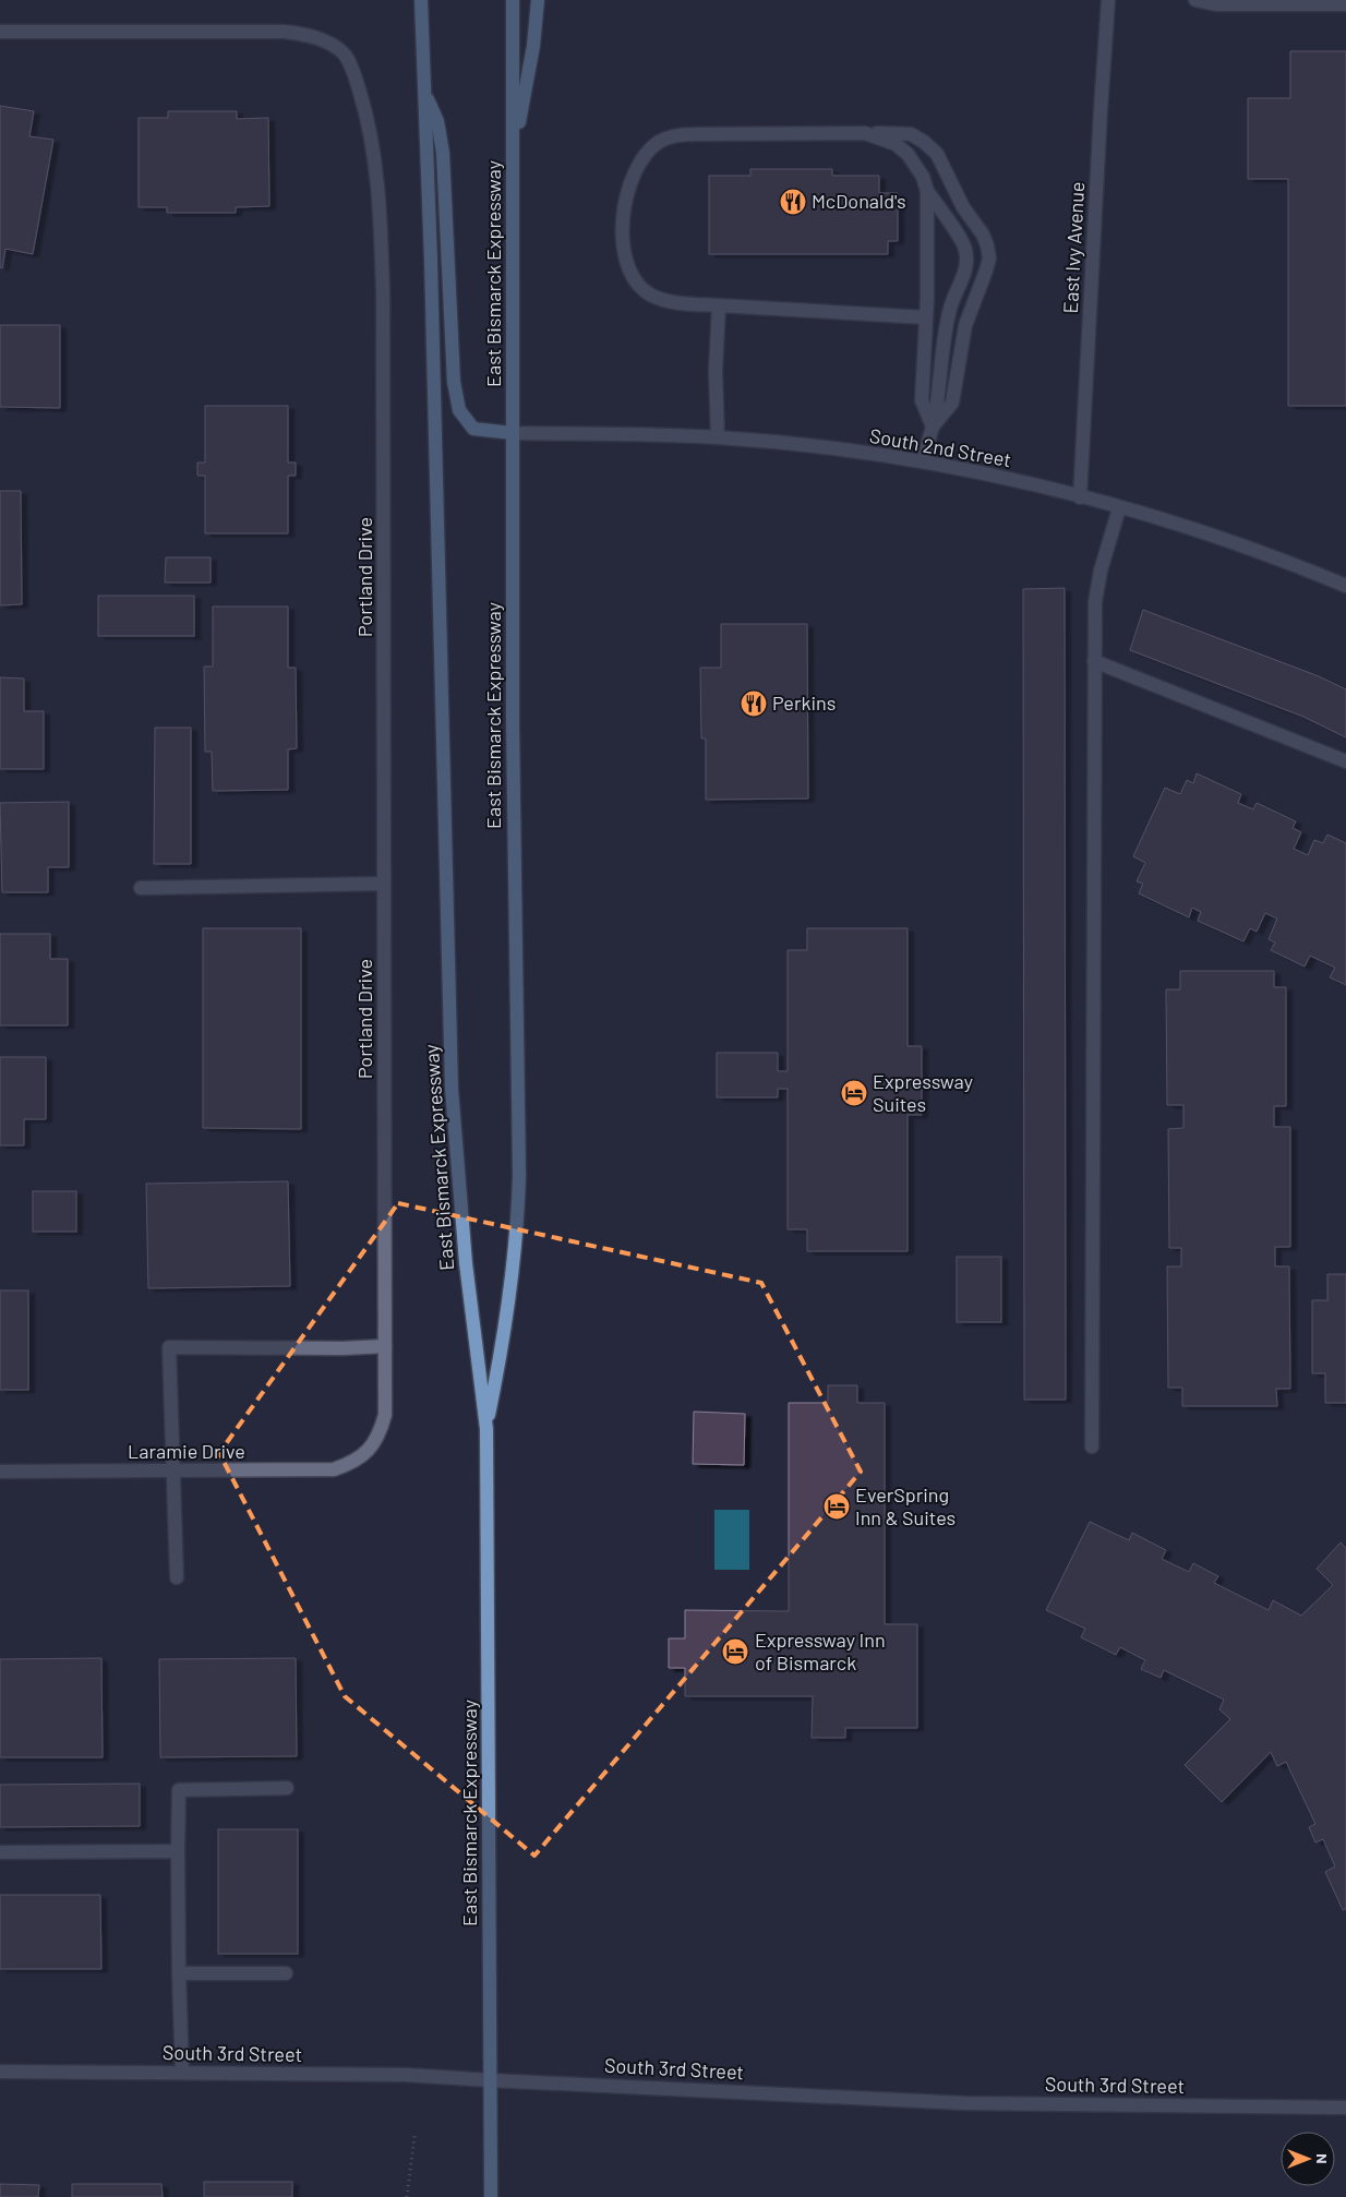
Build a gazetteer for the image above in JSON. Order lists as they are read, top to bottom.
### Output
{
  "streets": {
    "main road": ["East Bismarck Expressway"],
    "street": [
      "East Ivy Avenue",
      "South 2nd Street",
      "Portland Drive",
      "Laramie Drive",
      "South 3rd Street"
    ]
  },
  "crossings": [
    ["East Ivy Avenue", "South 2nd Street"],
    ["East Bismarck Expressway", "South 2nd Street"],
    ["East Bismarck Expressway", "South 3rd Street"],
    ["Portland Drive", "Laramie Drive"]
  ],
  "places": {
    "restaurant": ["McDonald's", "Perkins"],
    "hotel": ["Expressway Suites", "EverSpring Inn & Suites", "Expressway Inn of Bismarck"]
  },
  "north": "right"
}
